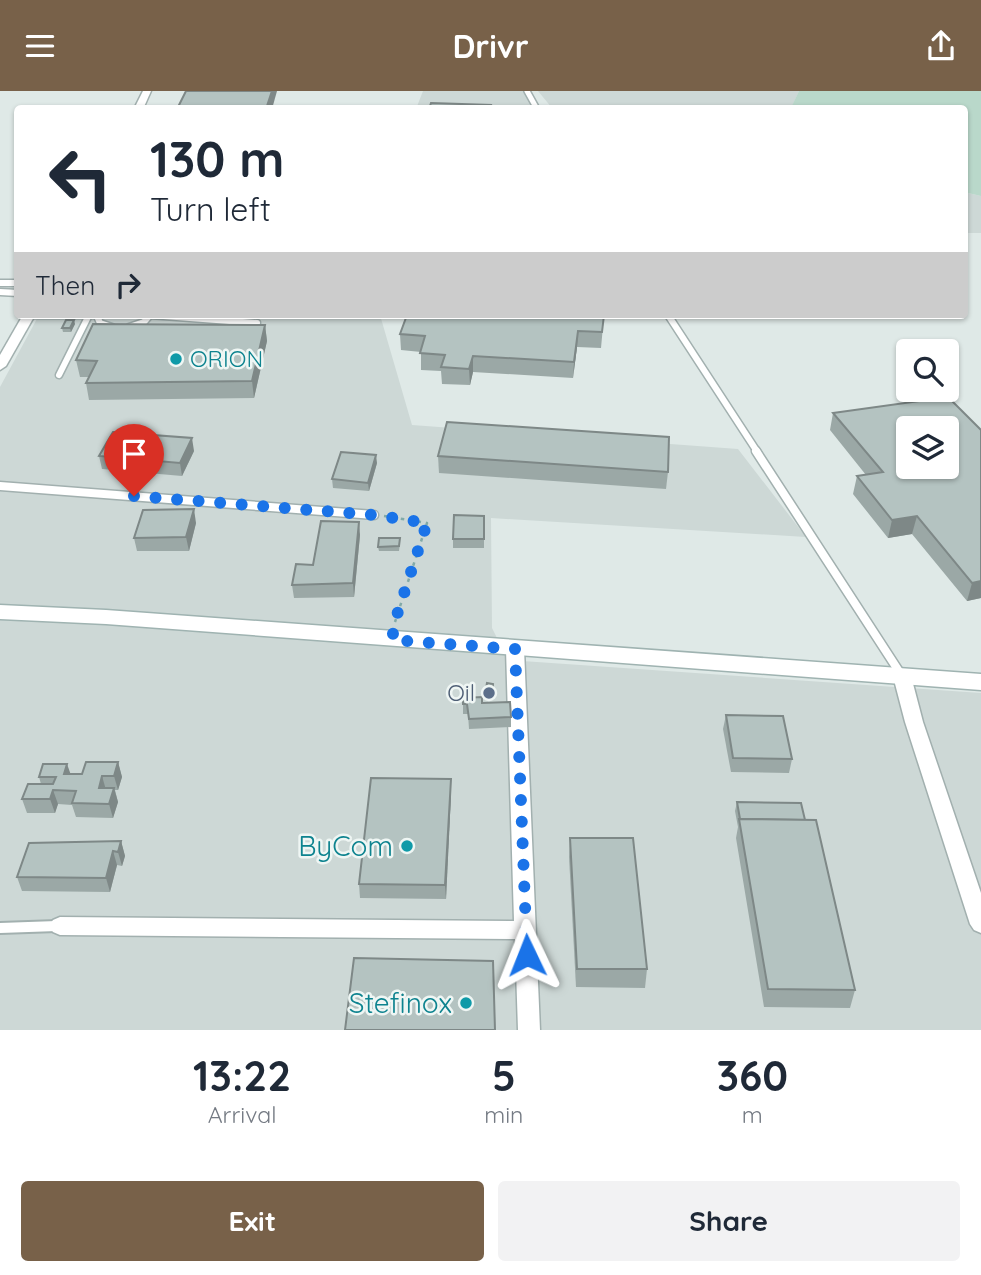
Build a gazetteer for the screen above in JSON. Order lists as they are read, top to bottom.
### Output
{
  "places": [
    "ORION",
    "Oil",
    "ByCom",
    "Stefinox"
  ],
  "page": {
    "header": "Drivr",
    "turn": ["130 m", "Turn left"],
    "then": "Then",
    "eta": [
      "13:22",
      "Arrival",
      "5",
      "min",
      "360",
      "m"
    ],
    "buttons": ["Exit", "Share"]
  }
}
